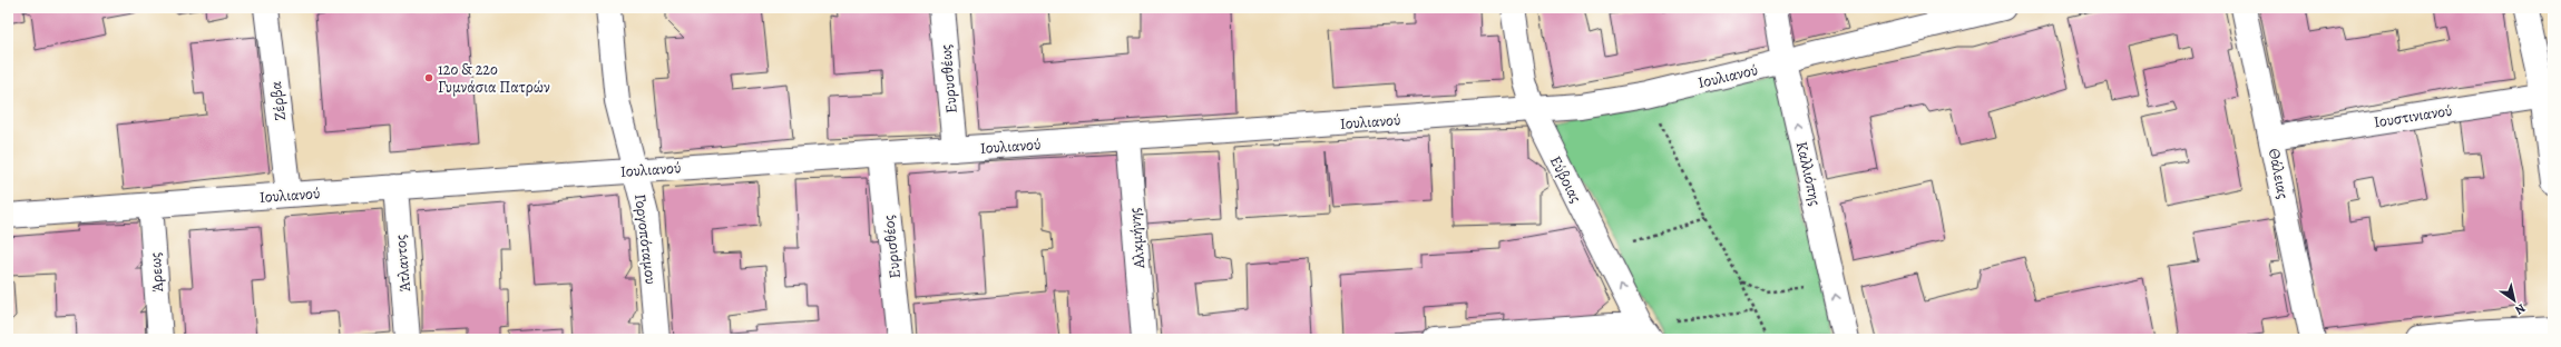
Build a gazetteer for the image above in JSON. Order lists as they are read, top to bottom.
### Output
{
  "streets": {
    "street": [
      "Ιουλιανού",
      "Ευρυσθέως",
      "Ζέρβα",
      "Ιουστινιανού",
      "Καλλιόπης",
      "Θάλειας",
      "Εύβοιας",
      "Αλκμήνης",
      "Γοργοπόταμου",
      "Ευρισθέος",
      "Άτλαντος",
      "Άρεως"
    ]
  },
  "crossings": [
    ["Ιουλιανού", "Ευρυσθέως"],
    ["Ιουλιανού", "Ζέρβα"],
    ["Ιουλιανού", "Καλλιόπης"],
    ["Ιουλιανού", "Εύβοιας"],
    ["Ιουλιανού", "Αλκμήνης"],
    ["Ιουλιανού", "Γοργοπόταμου"],
    ["Ιουλιανού", "Ευρισθέος"],
    ["Ιουλιανού", "Άτλαντος"],
    ["Ιουλιανού", "Άρεως"],
    ["Ιουστινιανού", "Θάλειας"]
  ],
  "one_way": ["Καλλιόπης"],
  "places": ["12ο & 22ο Γυμνάσια Πατρών"],
  "north": "bottom right"
}
